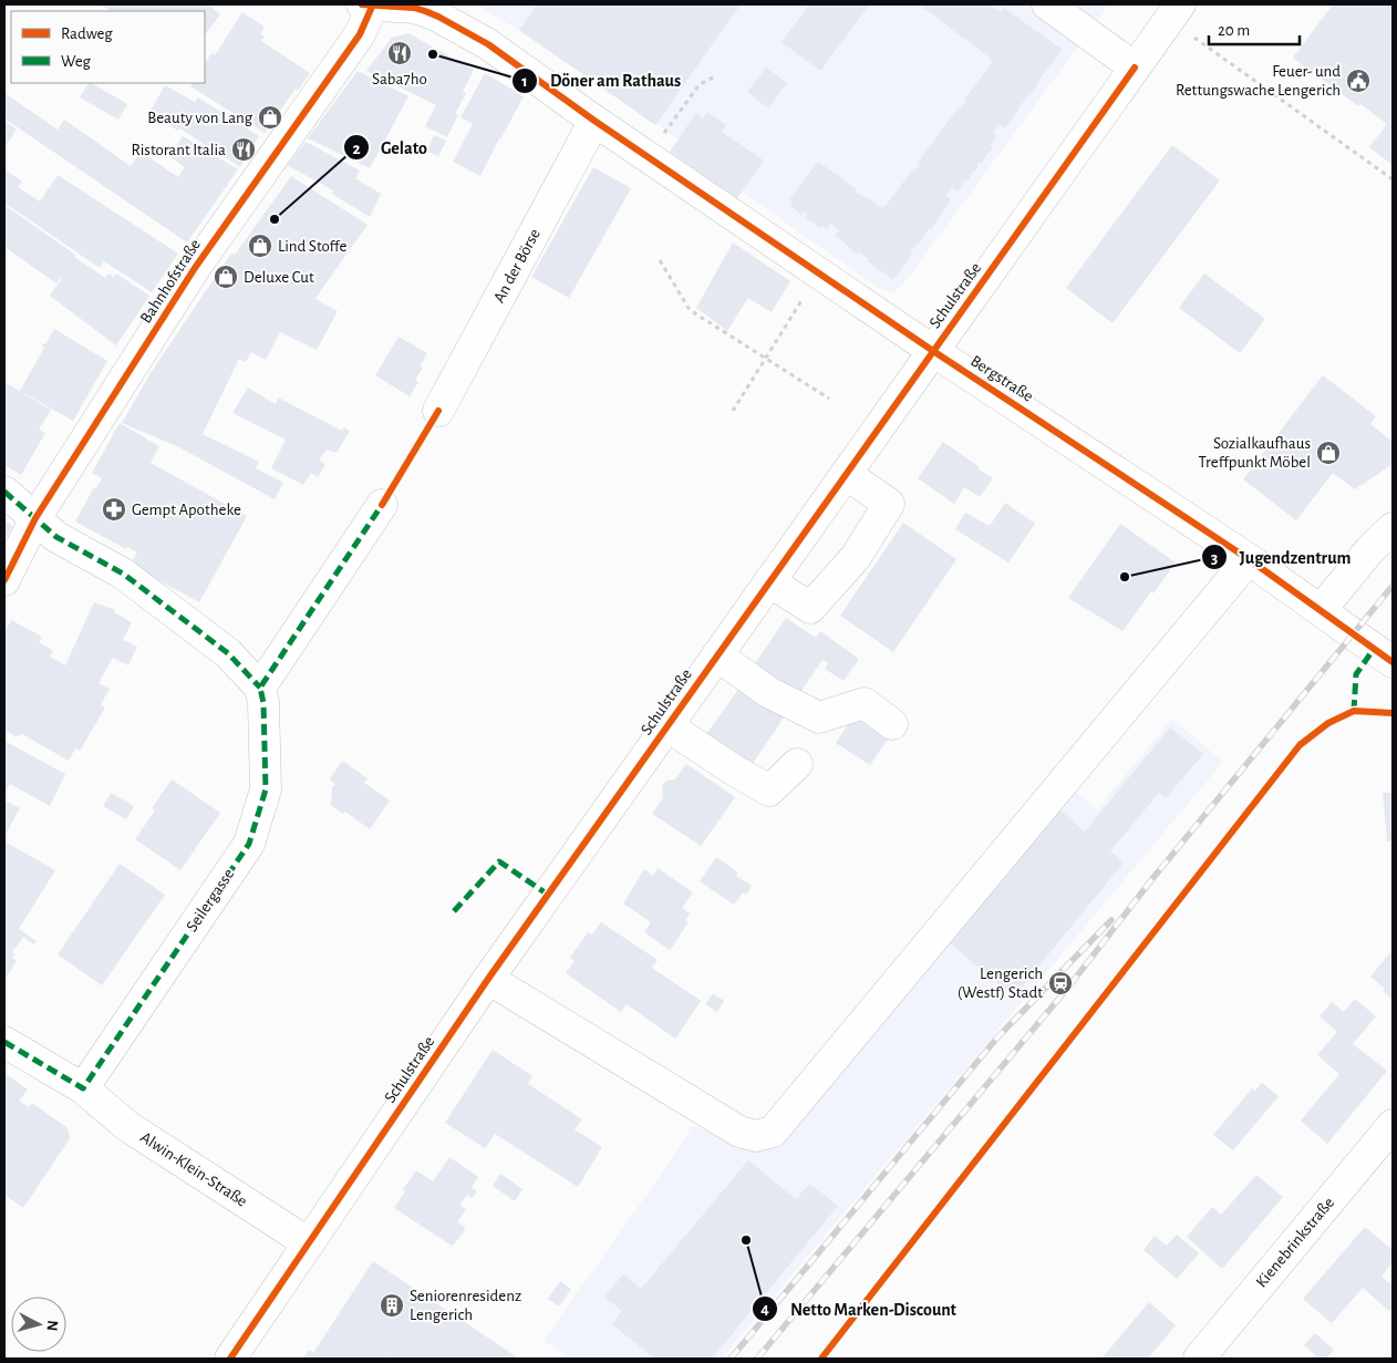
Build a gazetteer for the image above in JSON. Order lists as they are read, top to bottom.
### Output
{
  "streets": {
    "street": [
      "An der Börse",
      "Bahnhofstraße",
      "Schulstraße",
      "Bergstraße",
      "Seilergasse",
      "Alwin-Klein-Straße",
      "Kienebrinkstraße"
    ]
  },
  "crossings": [
    ["An der Börse", "Bergstraße"],
    ["Bahnhofstraße", "Bergstraße"],
    ["Schulstraße", "Bergstraße"],
    ["Schulstraße", "Alwin-Klein-Straße"],
    ["Seilergasse", "Alwin-Klein-Straße"]
  ],
  "places": {
    "restaurant": ["Saba7ho", "Ristorant Italia"],
    "other": [
      "Döner am Rathaus",
      "Gelato",
      "Jugendzentrum",
      "Netto Marken-Discount"
    ],
    "public building": ["Feuer- und Rettungswache Lengerich"],
    "shop": [
      "Beauty von Lang",
      "Lind Stoffe",
      "Deluxe Cut",
      "Sozialkaufhaus Treffpunkt Möbel"
    ],
    "pharmacy": ["Gempt Apotheke"],
    "station": ["Lengerich (Westf) Stadt"],
    "building": ["Seniorenresidenz Lengerich"]
  },
  "legend": ["Radweg", "Weg"],
  "scale_bar": "20 m",
  "north": "right"
}
